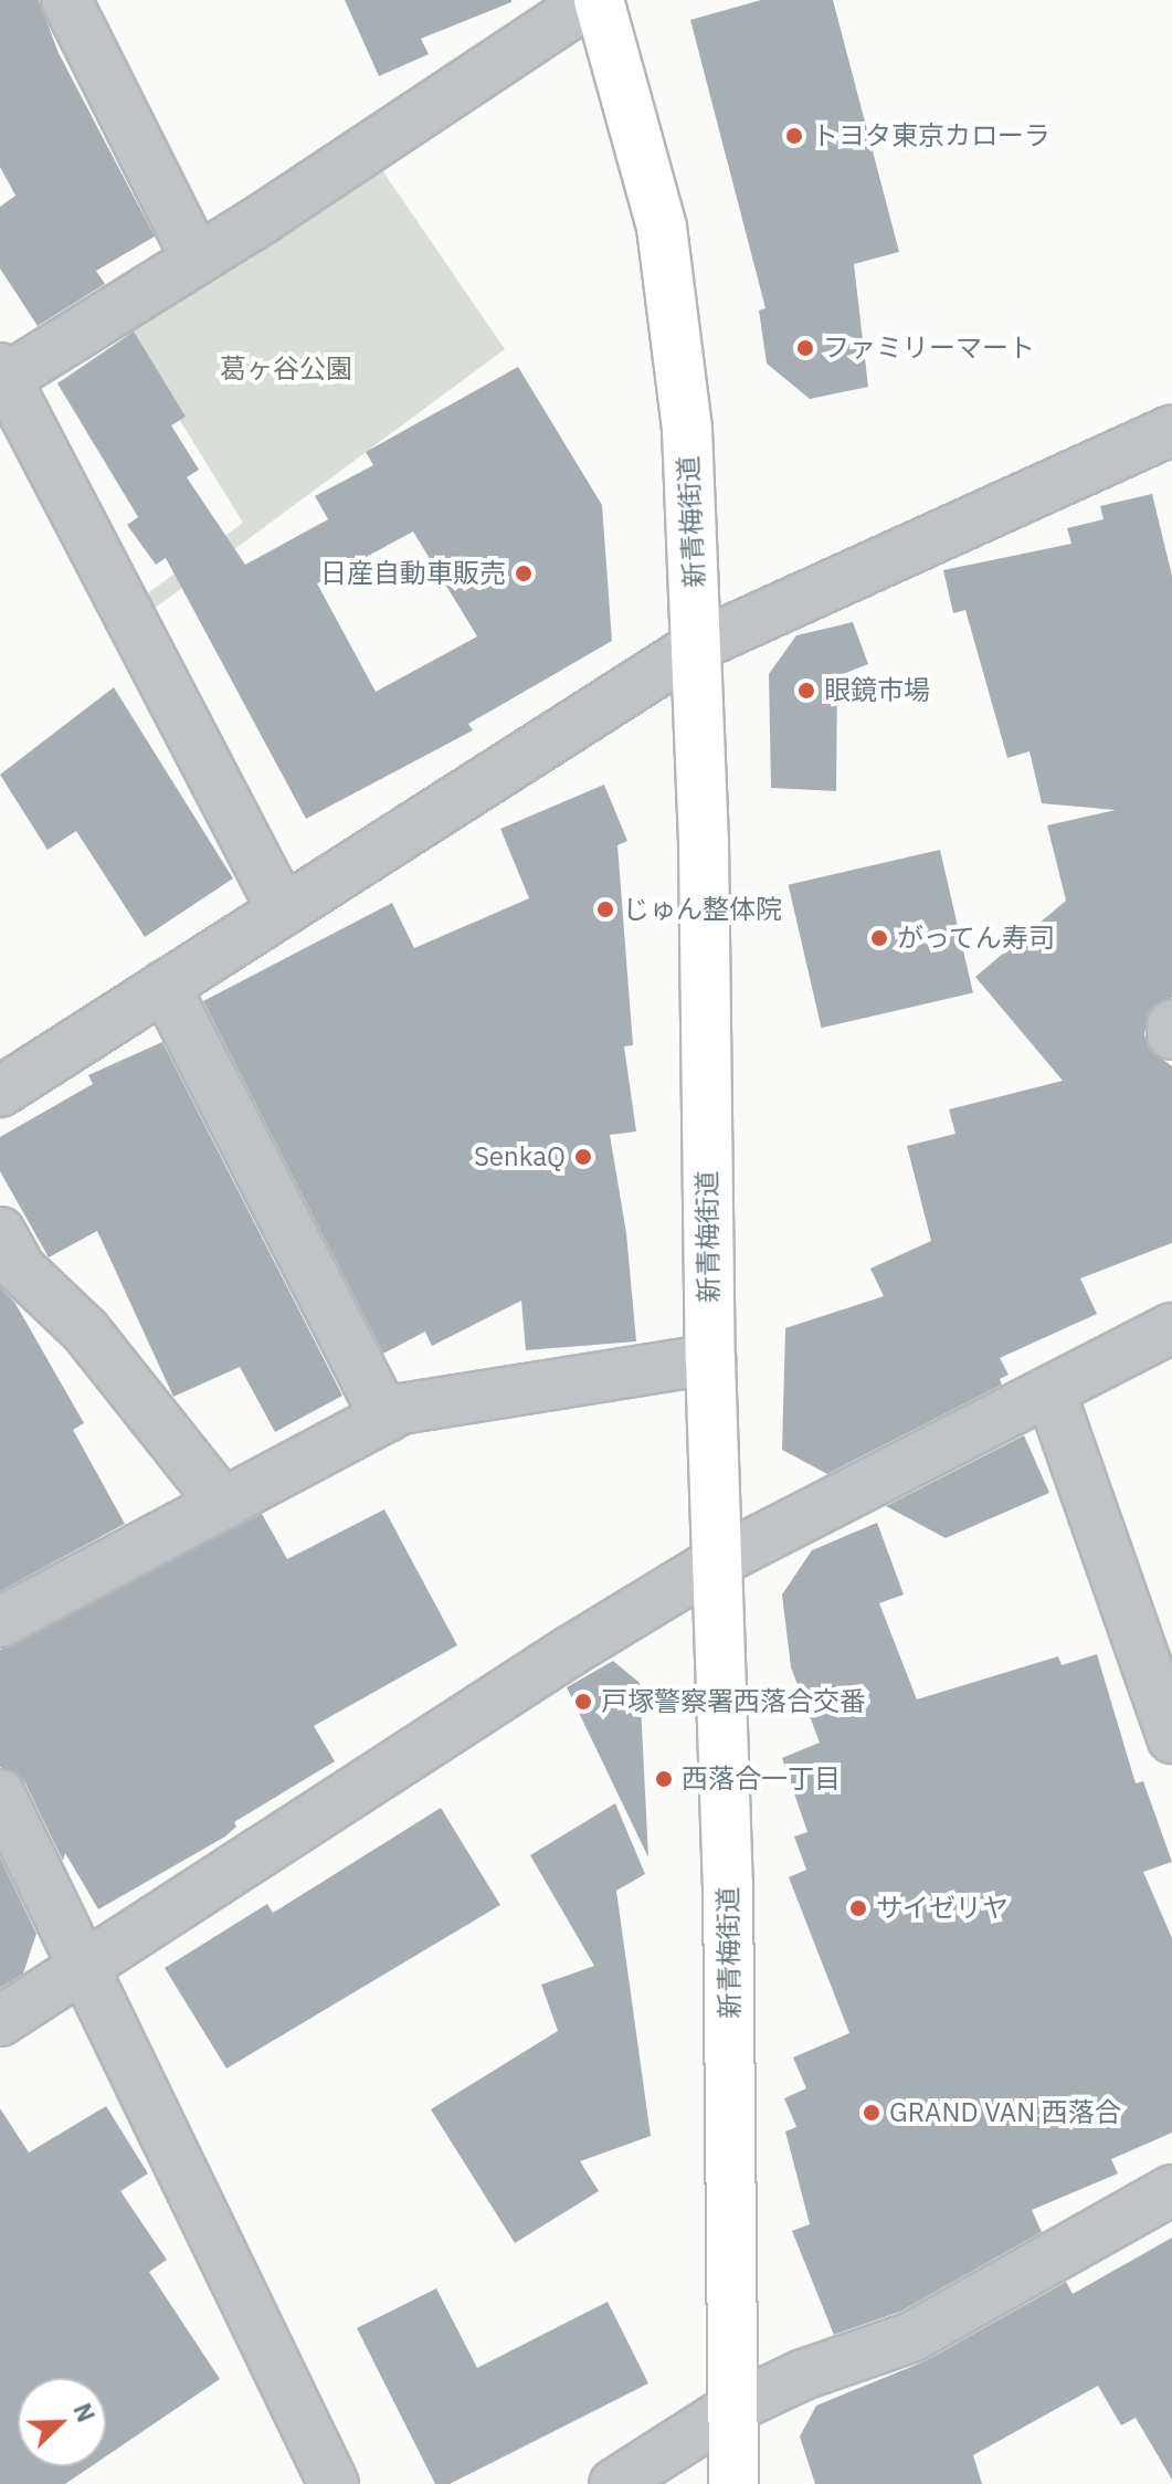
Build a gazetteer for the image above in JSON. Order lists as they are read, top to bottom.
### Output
{
  "streets": {
    "main road": ["新青梅街道"]
  },
  "parks": ["葛ヶ谷公園"],
  "places": [
    "トヨタ東京カローラ",
    "ファミリーマート",
    "日産自動車販売",
    "眼鏡市場",
    "じゅん整体院",
    "がってん寿司",
    "SenkaQ",
    "戸塚警察署西落合交番",
    "西落合一丁目",
    "サイゼリヤ",
    "GRAND VAN 西落合"
  ],
  "north": "top right"
}
